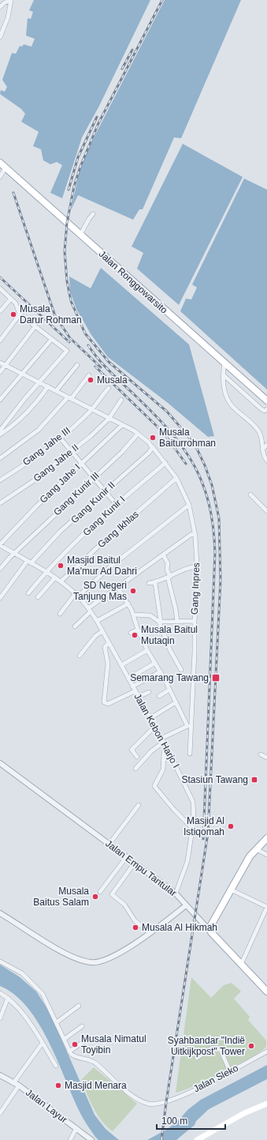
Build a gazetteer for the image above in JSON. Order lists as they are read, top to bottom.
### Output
{
  "streets": {
    "main road": ["Jalan Ronggowarsito", "Jalan Empu Tantular"],
    "street": [
      "Gang Jahe III",
      "Gang Jahe II",
      "Gang Jahe I",
      "Gang Kunir III",
      "Gang Kunir II",
      "Gang Kunir I",
      "Gang Ikhlas",
      "Gang Inpres",
      "Jalan Kebon Harjo I",
      "Jalan Sleko",
      "Jalan Layur"
    ]
  },
  "crossings": [
    ["Gang Jahe I", "Jalan Kebon Harjo I"],
    ["Gang Kunir III", "Jalan Kebon Harjo I"],
    ["Gang Kunir II", "Gang Inpres"],
    ["Gang Kunir II", "Jalan Kebon Harjo I"],
    ["Gang Kunir I", "Gang Inpres"],
    ["Gang Kunir I", "Jalan Kebon Harjo I"],
    ["Gang Ikhlas", "Gang Inpres"],
    ["Gang Ikhlas", "Jalan Kebon Harjo I"],
    ["Jalan Kebon Harjo I", "Jalan Empu Tantular"]
  ],
  "places": {
    "other": [
      "Musala Darur Rohman",
      "Musala",
      "Musala Baiturrohman",
      "Masjid Baitul Ma'mur Ad Dahri",
      "SD Negeri Tanjung Mas",
      "Musala Baitul Mutaqin",
      "Masjid Al Istiqomah",
      "Musala Baitus Salam",
      "Musala Al Hikmah",
      "Musala Nimatul Toyibin",
      "Syahbandar \"Indië Uitkijkpost\" Tower",
      "Masjid Menara"
    ],
    "transit": ["Semarang Tawang", "Stasiun Tawang"]
  },
  "scale_bar": "100 m"
}
